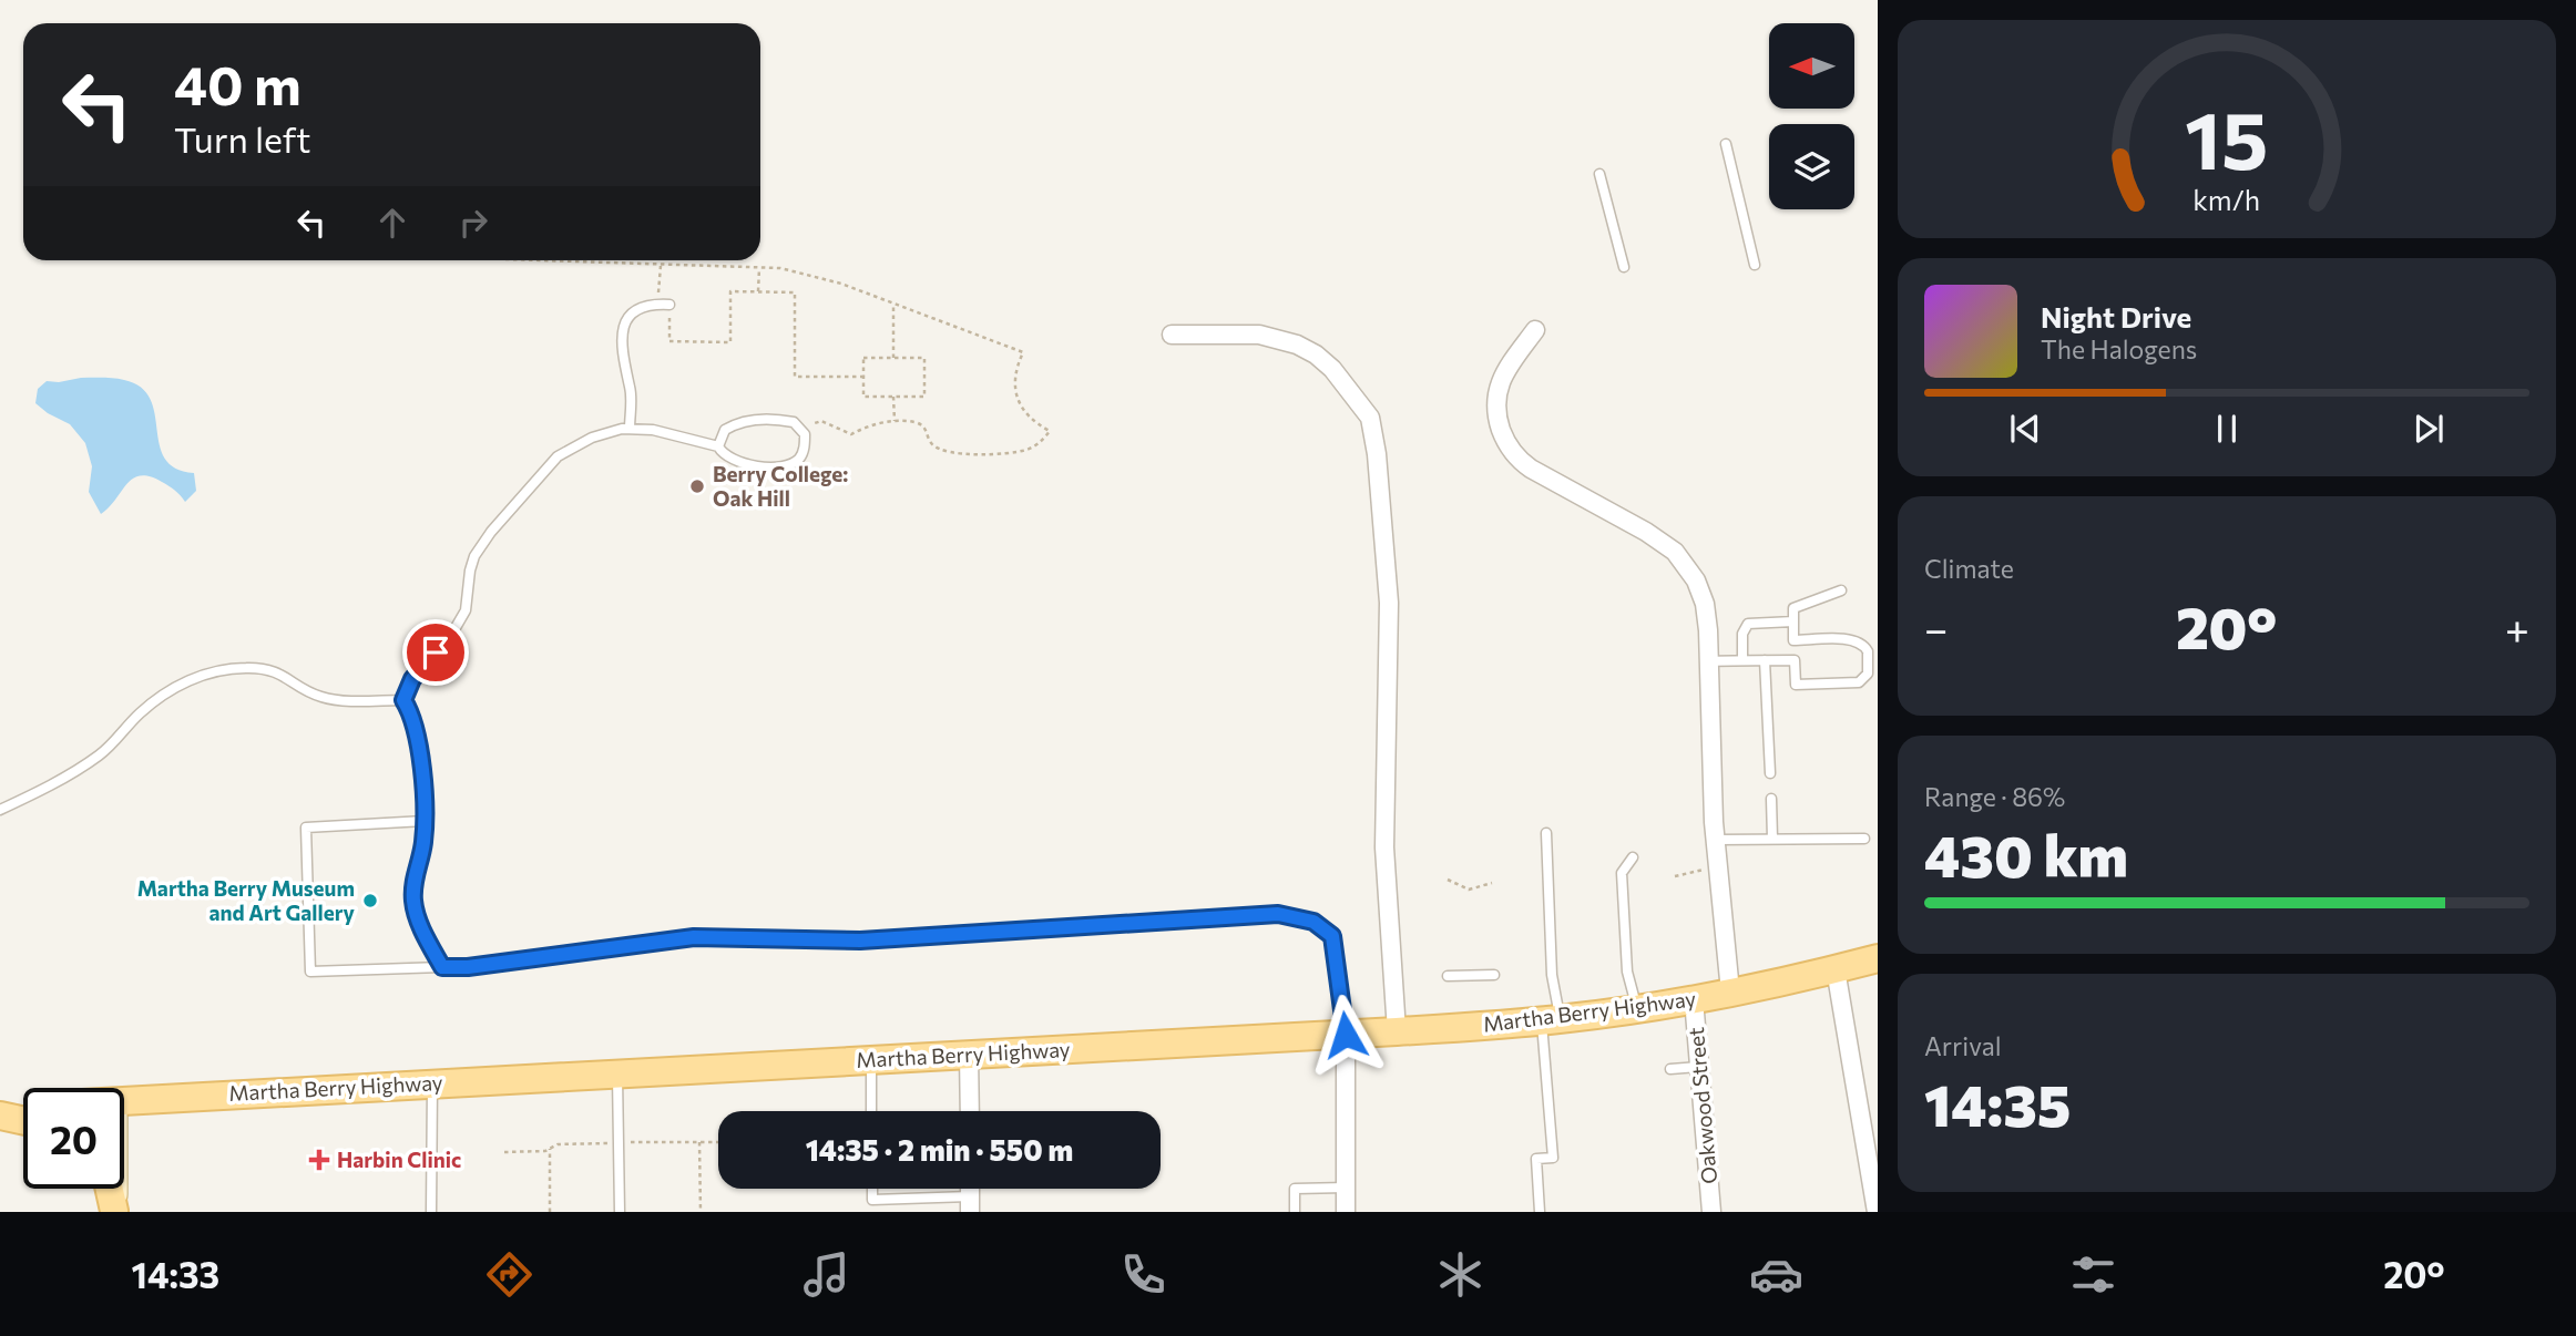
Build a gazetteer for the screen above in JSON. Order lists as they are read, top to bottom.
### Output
{
  "streets": {
    "main road": ["Martha Berry Highway"],
    "street": ["Oakwood Street"]
  },
  "crossings": [
    ["Martha Berry Highway", "Oakwood Street"]
  ],
  "places": {
    "other": ["Berry College: Oak Hill", "Martha Berry Museum and Art Gallery"],
    "health": ["Harbin Clinic"]
  },
  "north": "left",
  "page": {
    "turn": ["40 m", "Turn left"],
    "song": ["Night Drive", "The Halogens"],
    "tile": [
      "Climate",
      ["Range · 86%", "430 km"],
      ["Arrival", "14:35"]
    ],
    "heat": ["−", "20°", "+"],
    "limit": "20",
    "trip": "14:35 · 2 min · 550 m",
    "tabs": ["14:33", "20°"],
    "gauge": ["15", "km/h"]
  }
}
